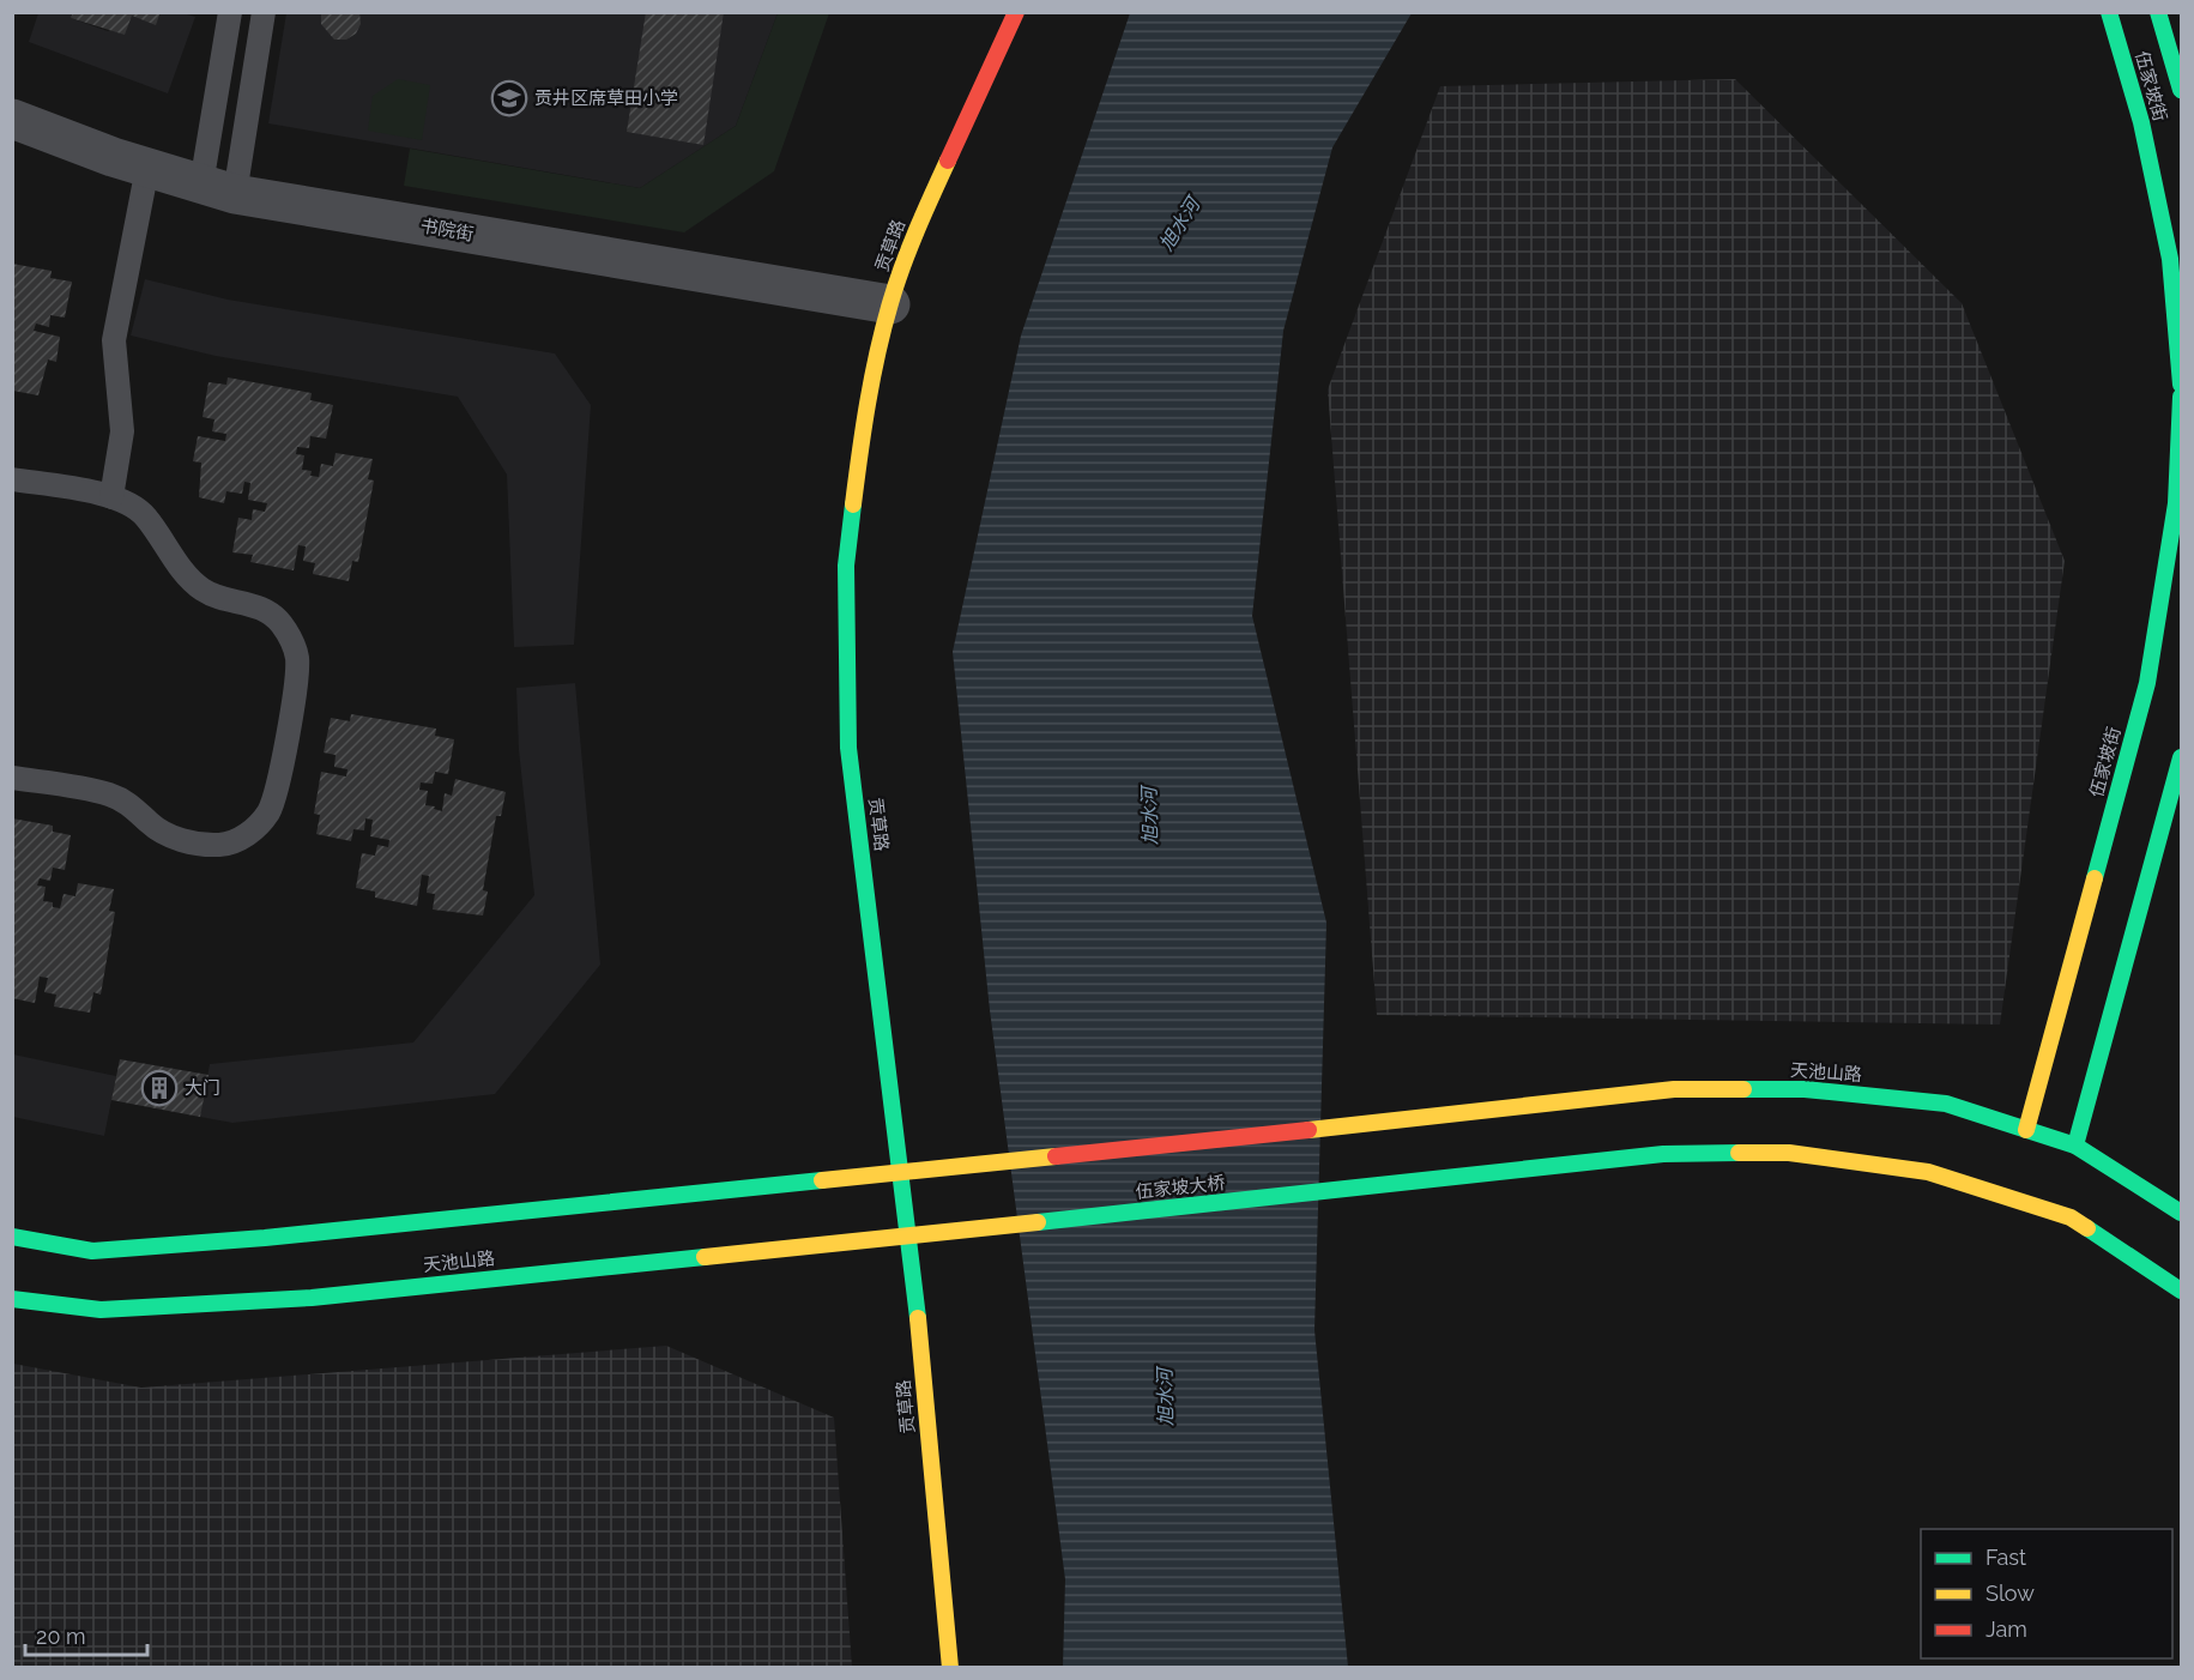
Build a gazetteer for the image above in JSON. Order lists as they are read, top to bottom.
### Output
{
  "streets": {
    "main road": [
      "伍家坡街",
      "贡草路",
      "天池山路",
      "伍家坡大桥"
    ],
    "street": ["书院街"]
  },
  "crossings": [
    ["伍家坡街", "天池山路"],
    ["书院街", "贡草路"],
    ["贡草路", "天池山路"],
    ["贡草路", "伍家坡大桥"],
    ["天池山路", "伍家坡大桥"]
  ],
  "water": ["旭水河"],
  "places": {
    "school or university": ["贡井区席草田小学"],
    "building": ["大门"]
  },
  "legend": ["Fast", "Slow", "Jam"],
  "scale_bar": "20 m"
}
